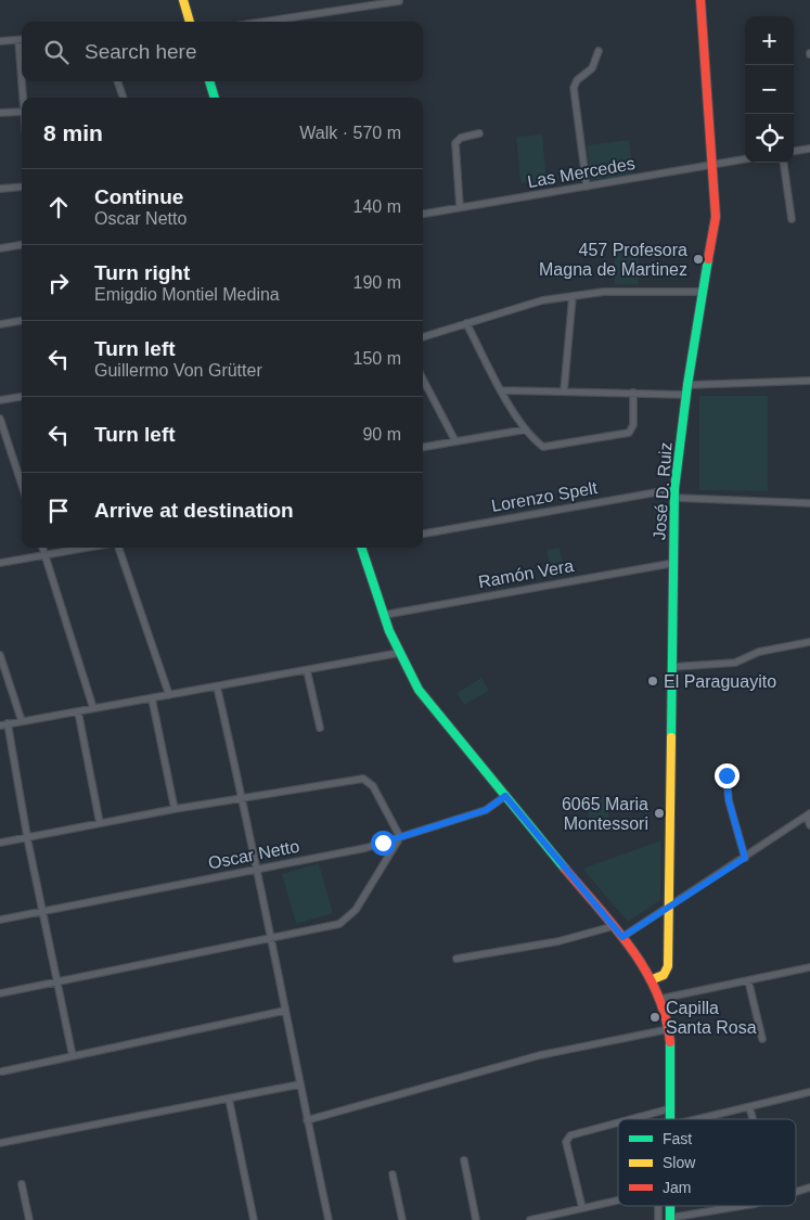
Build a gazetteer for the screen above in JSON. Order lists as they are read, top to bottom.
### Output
{
  "streets": {
    "street": [
      "Las Mercedes",
      "José D. Ruiz",
      "Lorenzo Spelt",
      "Ramón Vera",
      "Oscar Netto"
    ]
  },
  "crossings": [
    ["Las Mercedes", "José D. Ruiz"],
    ["José D. Ruiz", "Lorenzo Spelt"],
    ["José D. Ruiz", "Ramón Vera"]
  ],
  "places": [
    "457 Profesora Magna de Martinez",
    "El Paraguayito",
    "6065 Maria Montessori",
    "Capilla Santa Rosa"
  ],
  "legend": ["Fast", "Slow", "Jam"],
  "page": {
    "map_buttons": ["+", "−"],
    "search": "Search here",
    "heading": ["8 min", "Walk · 570 m"],
    "list": [
      ["Continue", "Oscar Netto", "140 m"],
      ["Turn right", "Emigdio Montiel Medina", "190 m"],
      ["Turn left", "Guillermo Von Grütter", "150 m"],
      ["Turn left", "90 m"],
      "Arrive at destination"
    ]
  }
}
